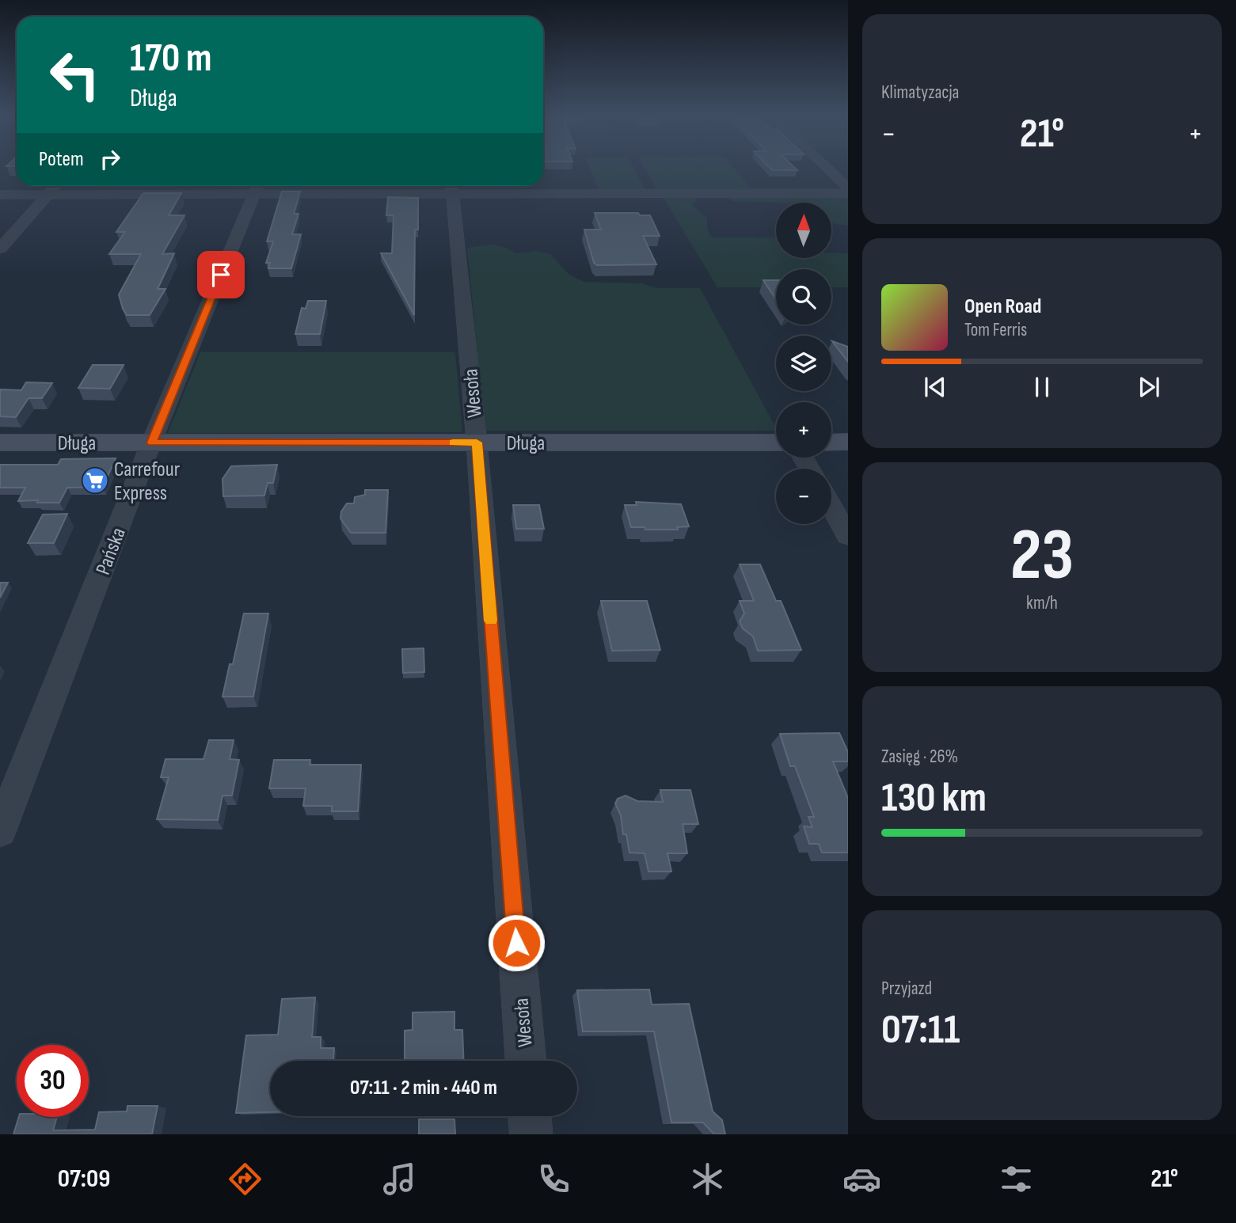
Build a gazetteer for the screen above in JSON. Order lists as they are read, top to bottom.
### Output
{
  "streets": {
    "street": ["Wesoła", "Długa", "Pańska"]
  },
  "crossings": [
    ["Wesoła", "Długa"],
    ["Długa", "Pańska"]
  ],
  "places": {
    "supermarket": ["Carrefour Express"]
  },
  "north": "top",
  "page": {
    "tile": [
      "Klimatyzacja",
      ["23", "km/h"],
      ["Zasięg · 26%", "130 km"],
      ["Przyjazd", "07:11"]
    ],
    "turn": ["170 m", "Długa"],
    "heat": ["−", "21°", "+"],
    "then": "Potem",
    "map_buttons": ["+", "−"],
    "song": ["Open Road", "Tom Ferris"],
    "limit": "30",
    "trip": "07:11 · 2 min · 440 m",
    "tabs": ["07:09", "21°"]
  }
}
